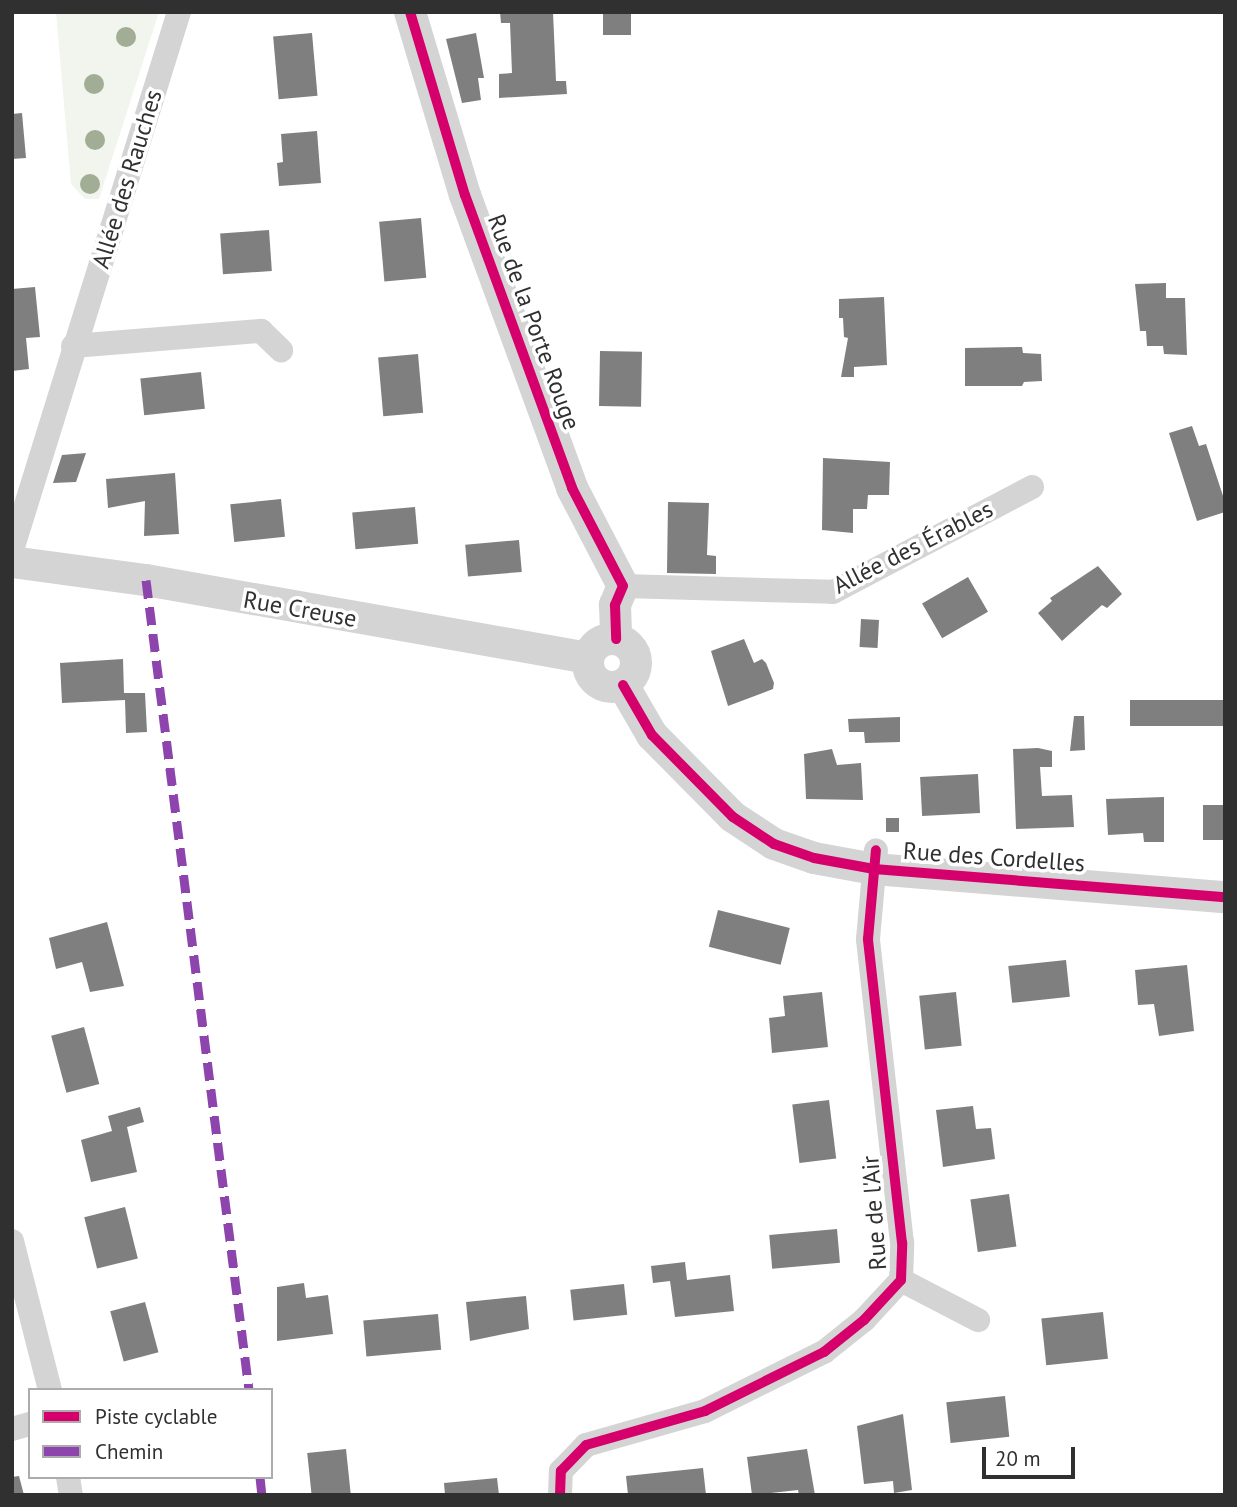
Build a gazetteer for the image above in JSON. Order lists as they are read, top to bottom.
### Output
{
  "streets": {
    "street": [
      "Allée des Rauches",
      "Rue de la Porte Rouge",
      "Allée des Érables",
      "Rue Creuse",
      "Rue des Cordelles",
      "Rue de l'Air"
    ]
  },
  "crossings": [
    ["Rue de la Porte Rouge", "Allée des Érables"],
    ["Rue Creuse", "Rue des Cordelles"],
    ["Rue des Cordelles", "Rue de l'Air"]
  ],
  "legend": ["Piste cyclable", "Chemin"],
  "scale_bar": "20 m"
}
